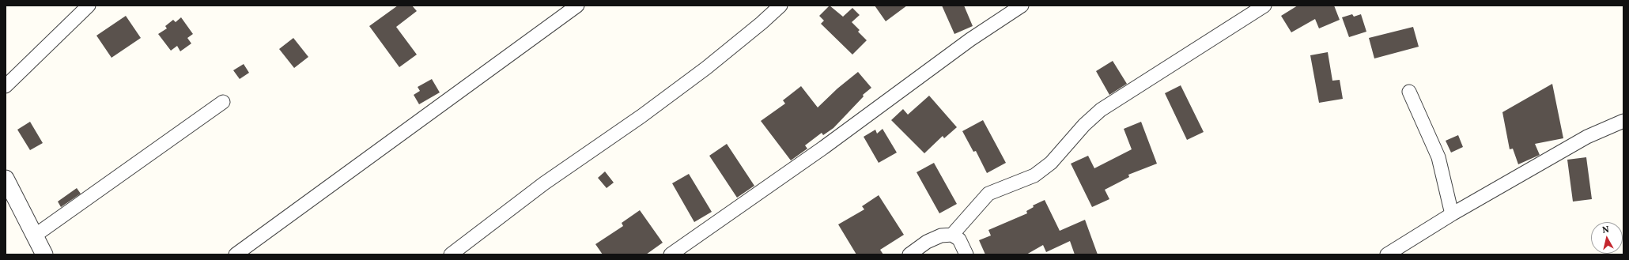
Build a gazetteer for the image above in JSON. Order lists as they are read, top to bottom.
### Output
{
  "north": "top"
}
